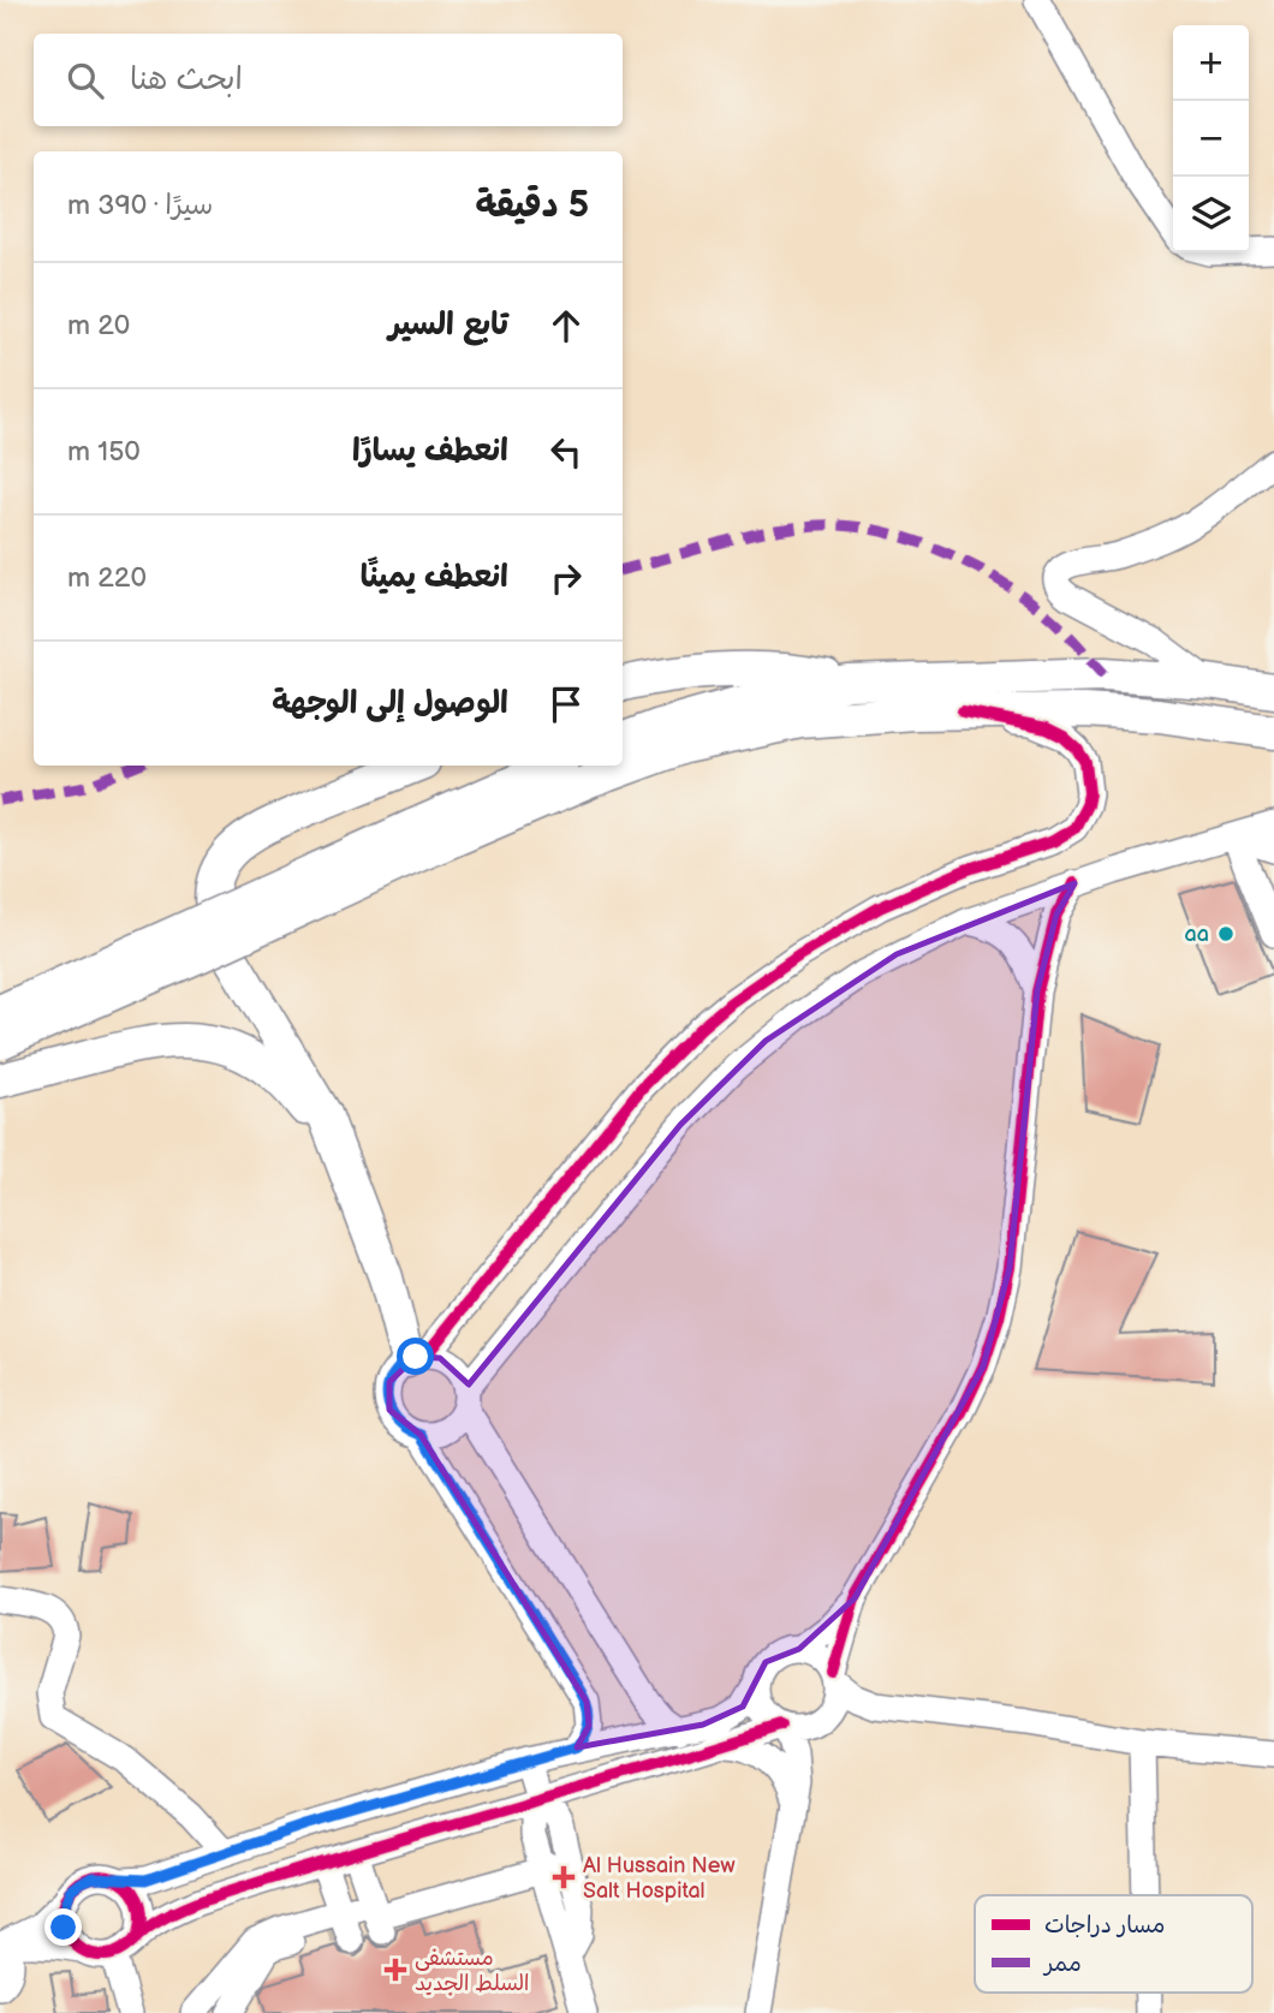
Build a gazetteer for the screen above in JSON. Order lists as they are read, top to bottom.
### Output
{
  "places": {
    "other": ["aa"],
    "health": ["Al Hussain New Salt Hospital", "مستشفى السلط الجديد"]
  },
  "legend": ["مسار دراجات", "ممر"],
  "page": {
    "map_buttons": ["+", "−"],
    "search": "ابحث هنا",
    "heading": ["5 دقيقة", "سيرًا · 390 m"],
    "list": [
      ["تابع السير", "20 m"],
      ["انعطف يسارًا", "150 m"],
      ["انعطف يمينًا", "220 m"],
      "الوصول إلى الوجهة"
    ]
  }
}
